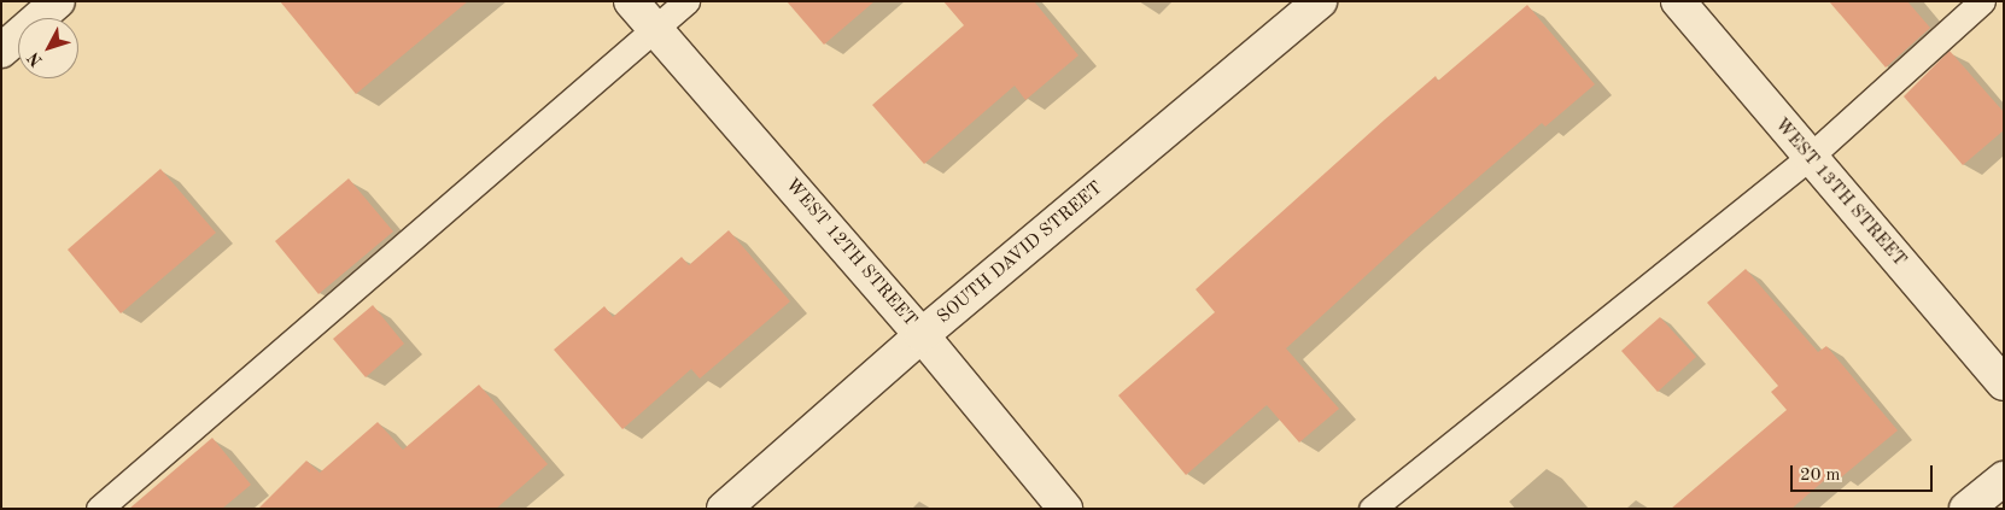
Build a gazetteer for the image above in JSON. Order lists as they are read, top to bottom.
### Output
{
  "streets": {
    "street": ["WEST 13TH STREET", "WEST 12TH STREET", "SOUTH DAVID STREET"]
  },
  "crossings": [
    ["WEST 12TH STREET", "SOUTH DAVID STREET"]
  ],
  "scale_bar": "20 m",
  "north": "bottom left"
}
